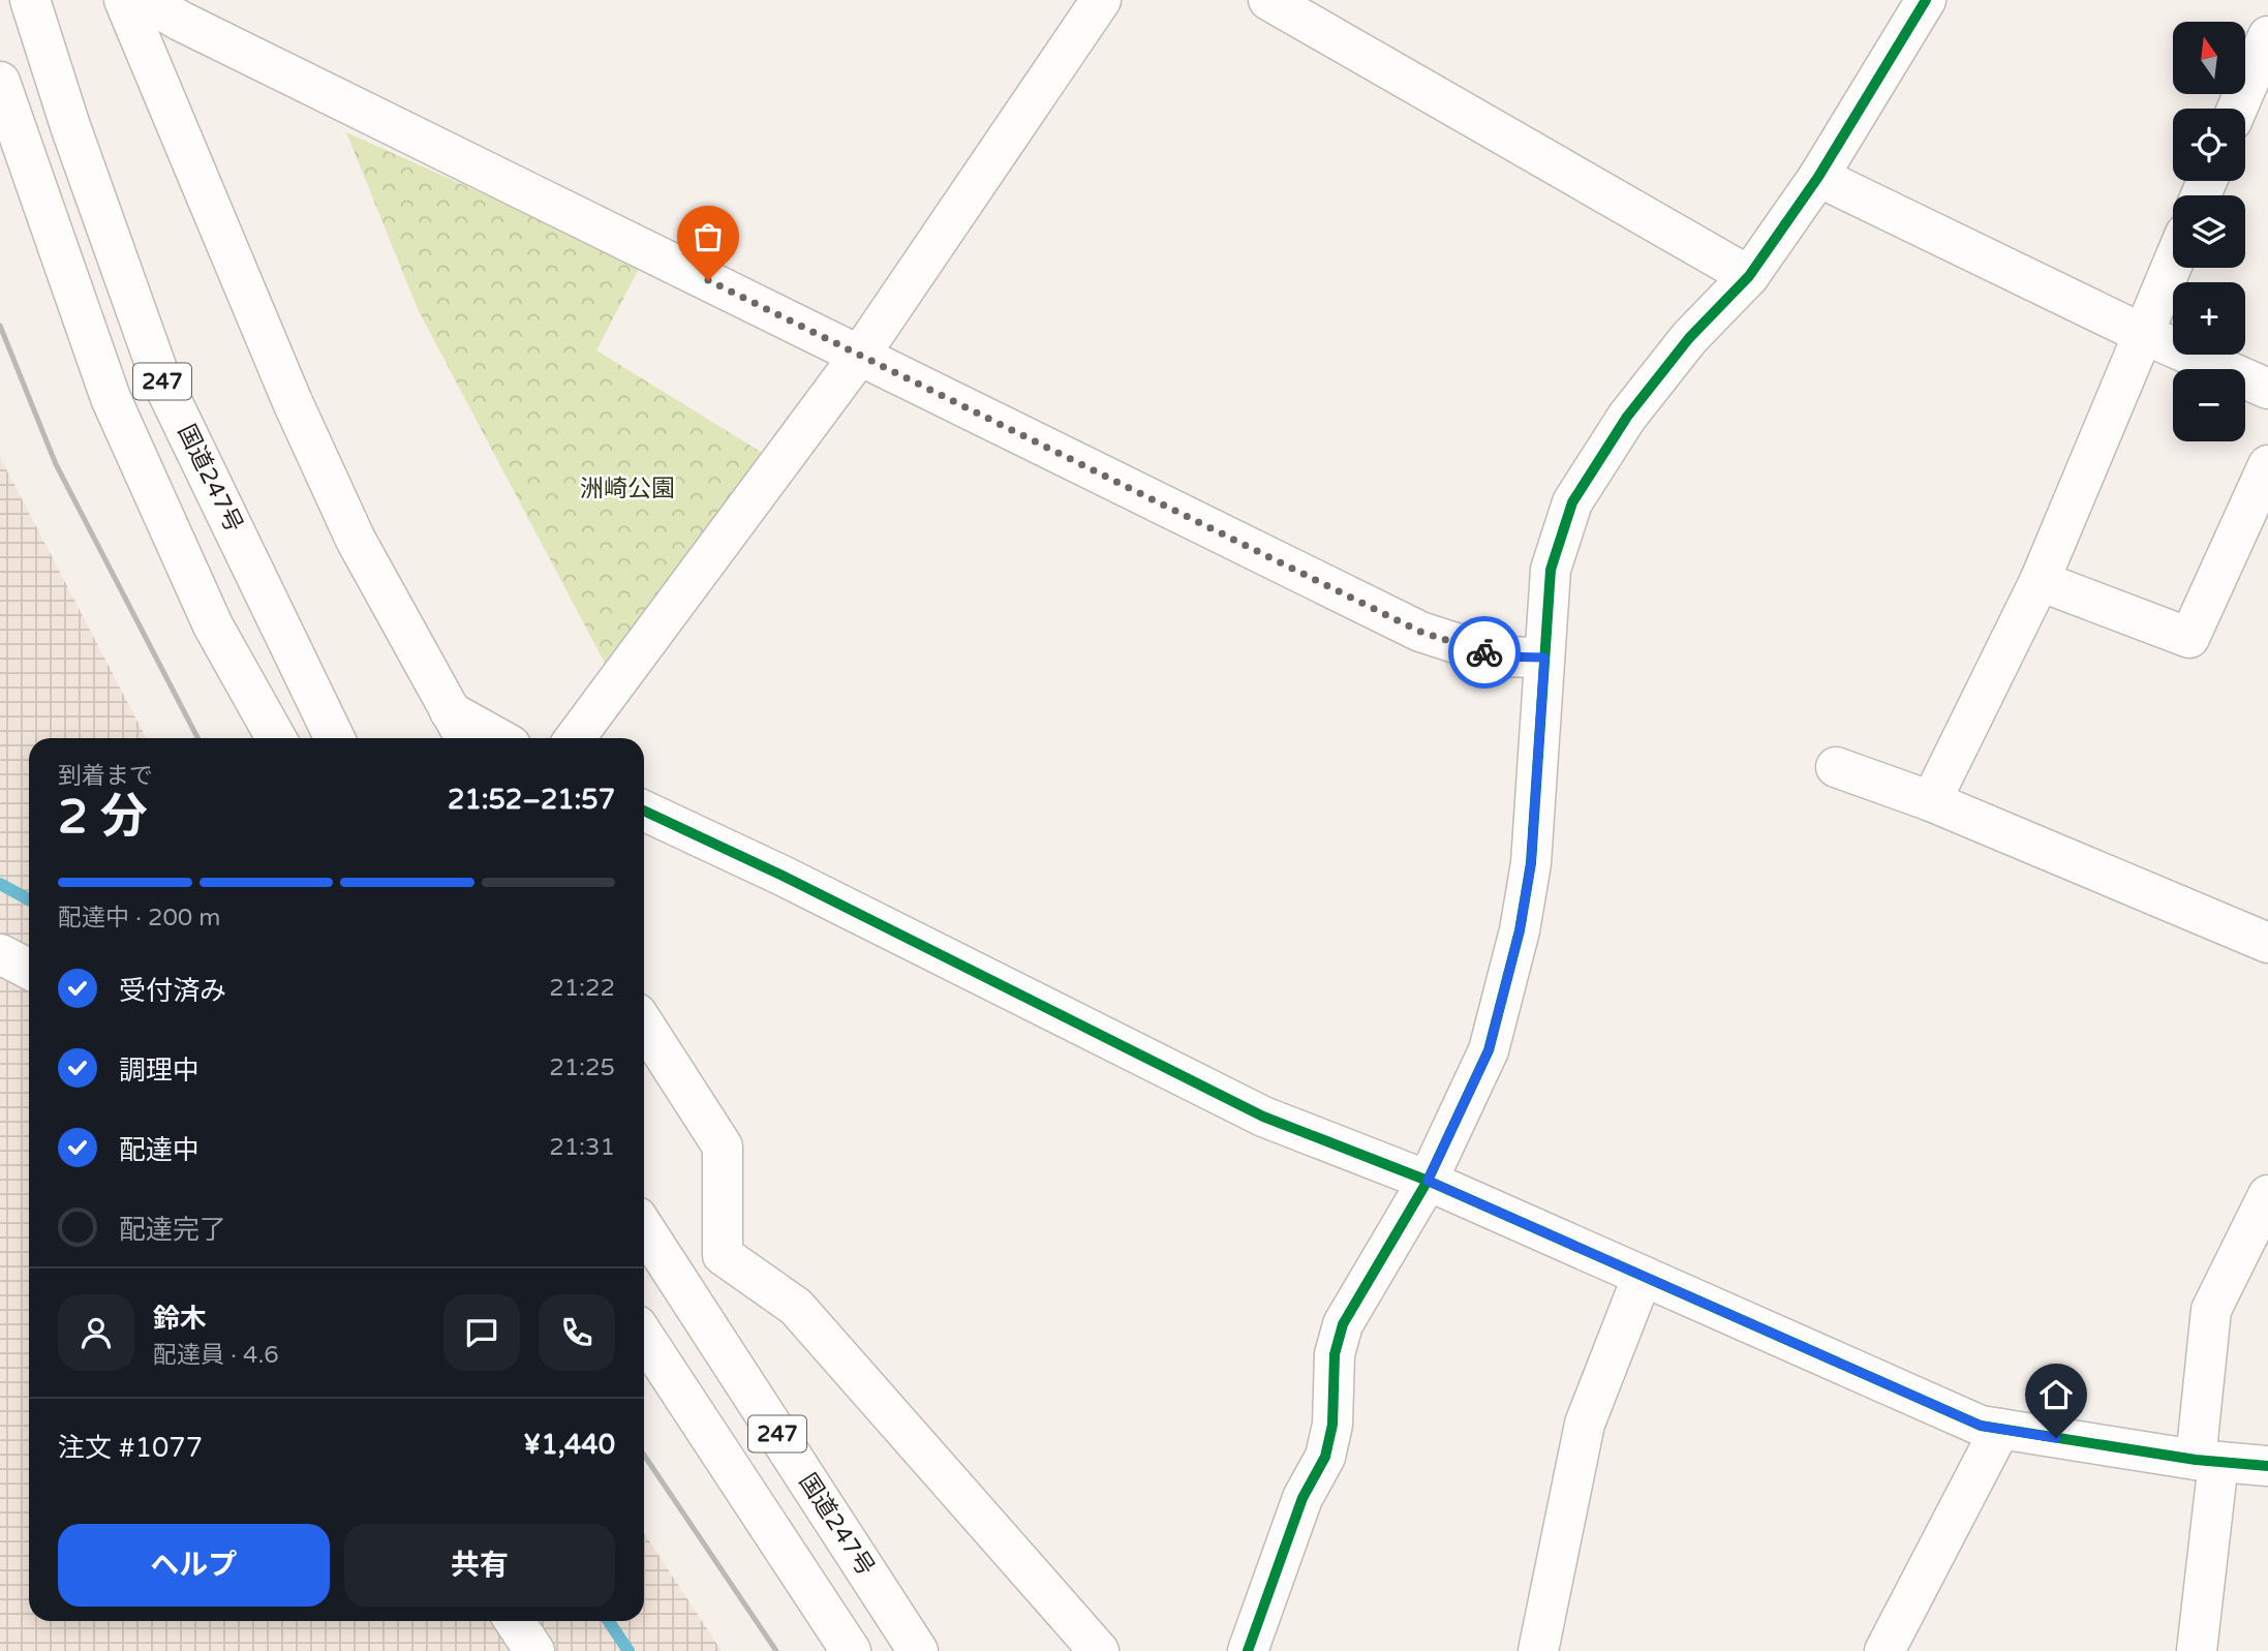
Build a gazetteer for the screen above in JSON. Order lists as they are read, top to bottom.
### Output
{
  "streets": {
    "main road": ["247", "国道247号"]
  },
  "parks": ["洲崎公園"],
  "north": "top",
  "page": {
    "map_buttons": ["+", "−"],
    "heading": ["2 分", "到着まで", "21:52–21:57"],
    "panel": [
      "鈴木",
      "配達員 · 4.6",
      "注文 #1077",
      "¥1,440"
    ],
    "bar": "配達中 · 200 m",
    "list": [
      ["受付済み", "21:22"],
      ["調理中", "21:25"],
      ["配達中", "21:31"],
      "配達完了"
    ],
    "buttons": ["ヘルプ", "共有"]
  }
}
